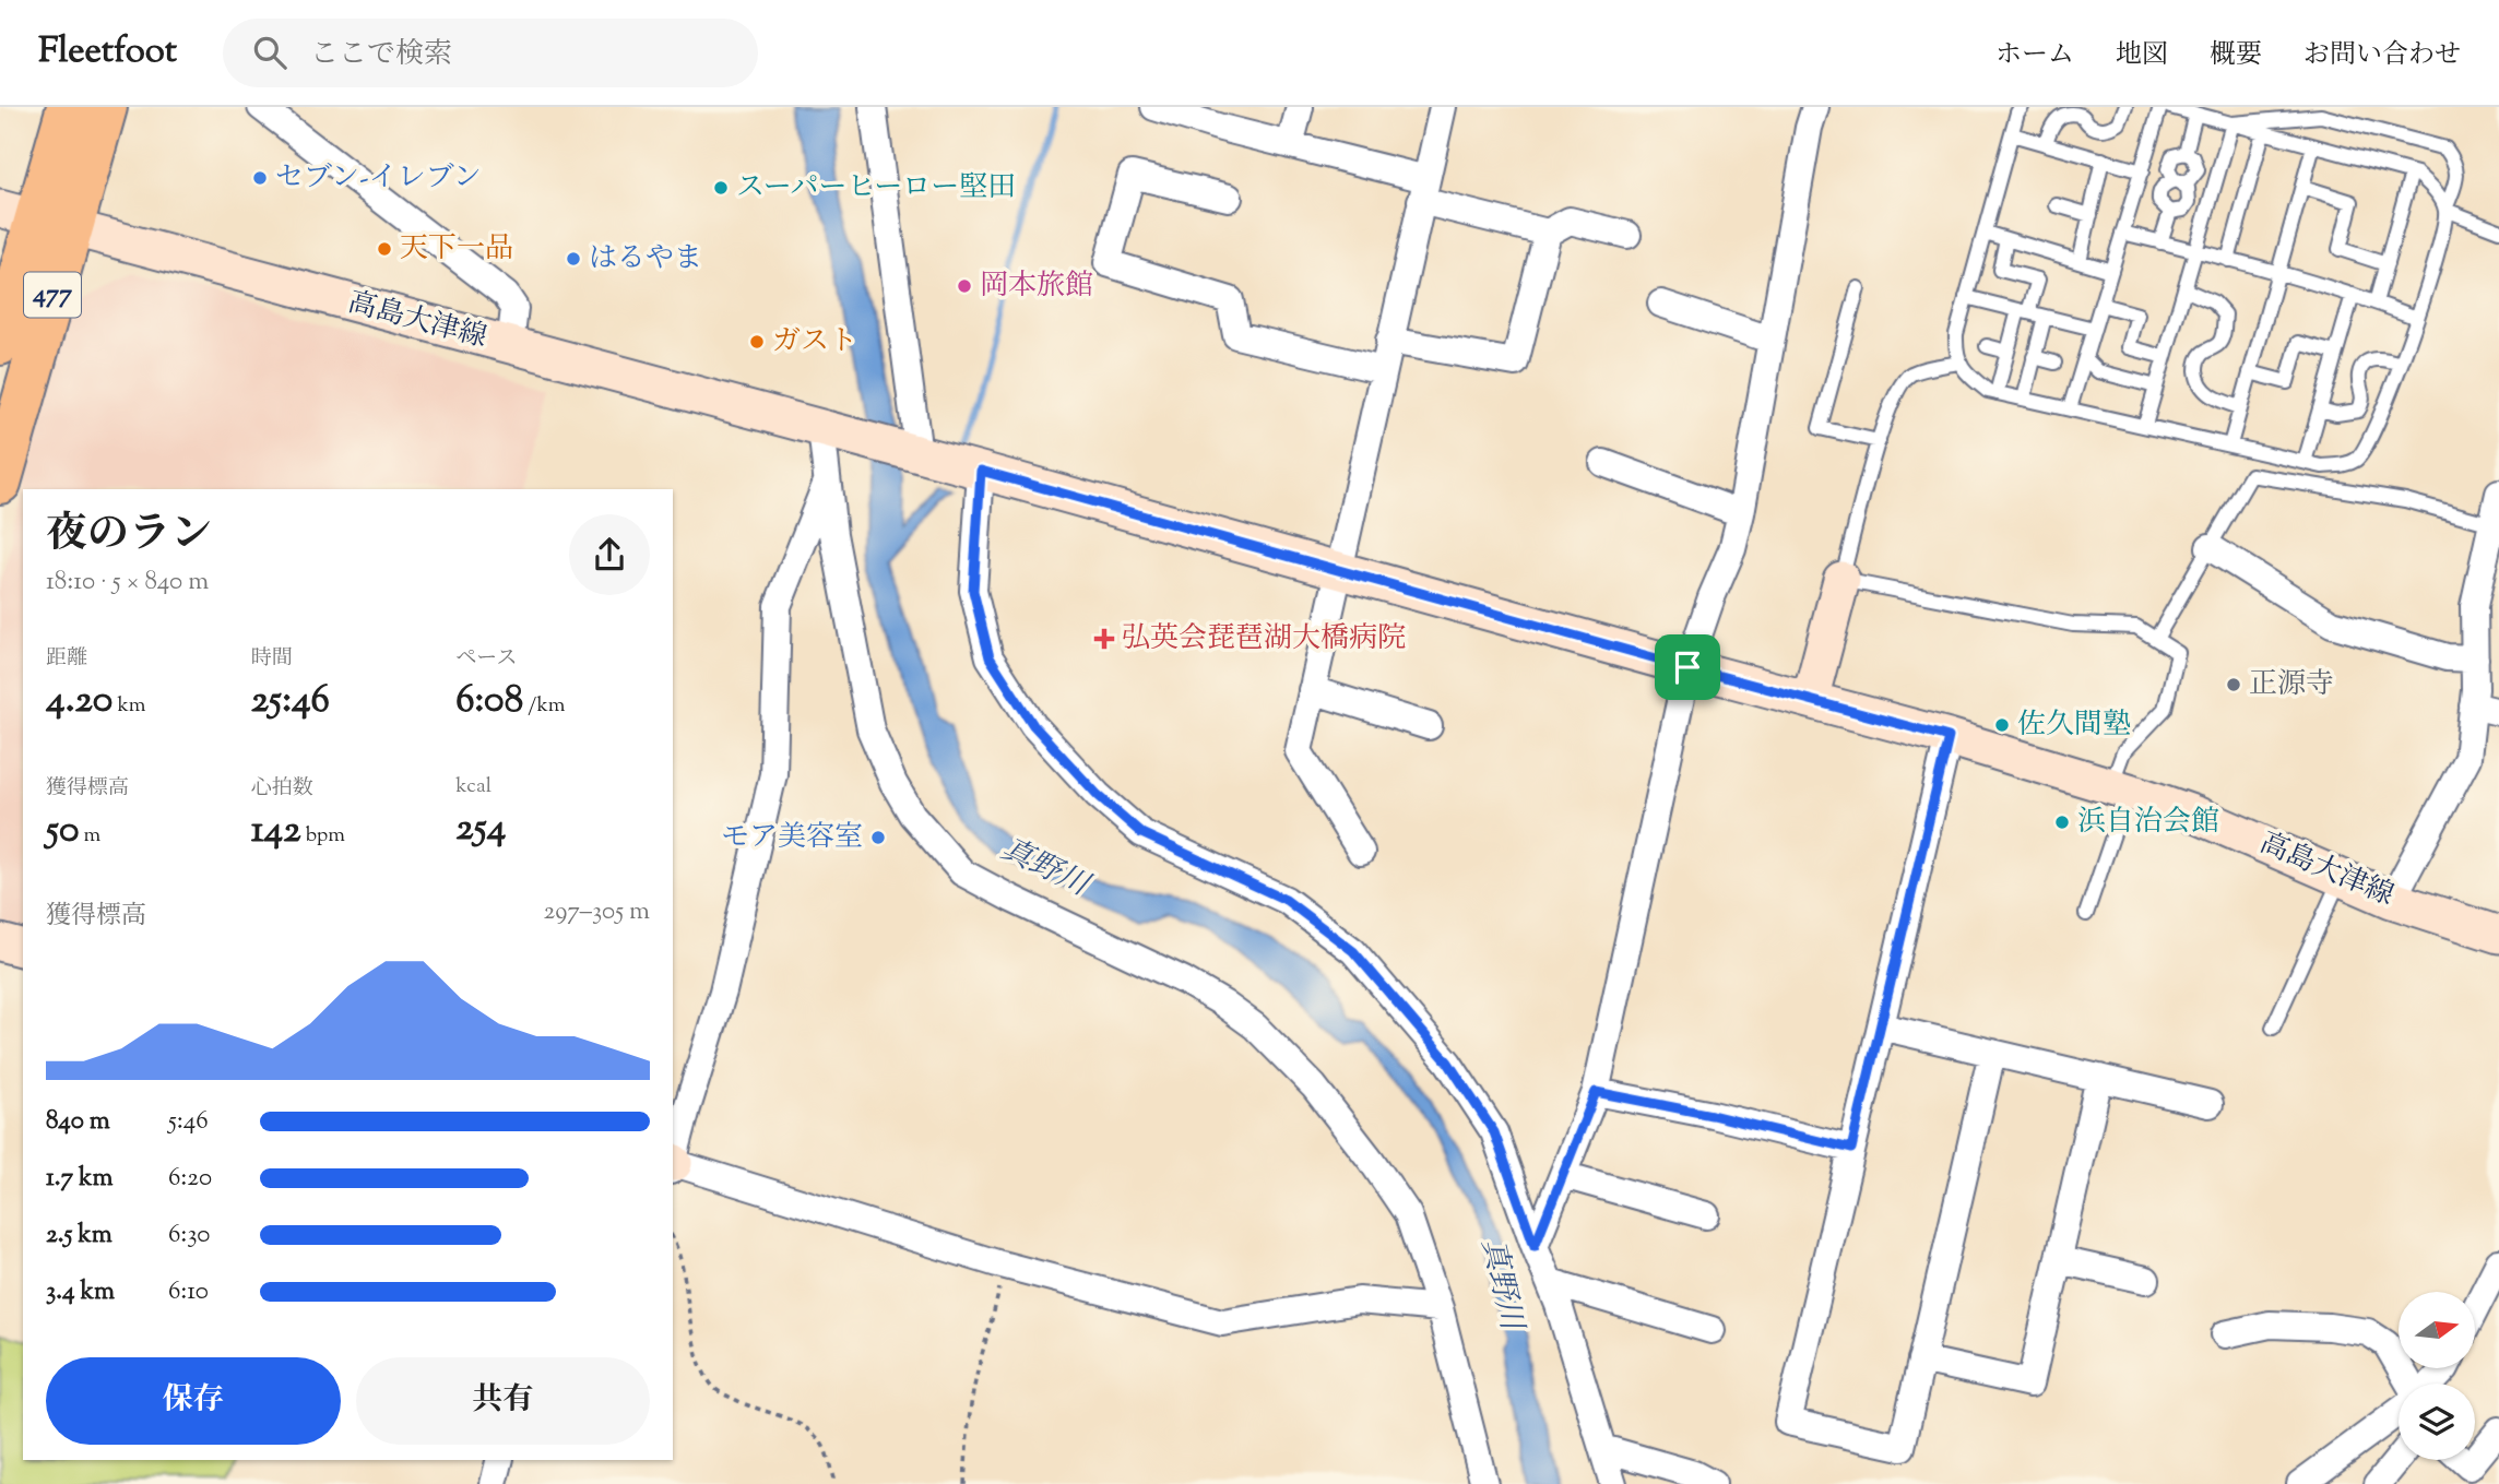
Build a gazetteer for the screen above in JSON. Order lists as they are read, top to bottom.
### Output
{
  "streets": {
    "highway": ["477"],
    "main road": ["高島大津線"]
  },
  "crossings": [
    ["477", "高島大津線"]
  ],
  "water": ["真野川"],
  "places": {
    "other": [
      "セブン-イレブン",
      "スーパーヒーロー堅田",
      "天下一品",
      "はるやま",
      "岡本旅館",
      "ガスト",
      "正源寺",
      "佐久間塾",
      "浜自治会館",
      "モア美容室"
    ],
    "health": ["弘英会琵琶湖大橋病院"]
  },
  "north": "right",
  "page": {
    "header": "Fleetfoot",
    "search": "ここで検索",
    "nav": [
      "ホーム",
      "地図",
      "概要",
      "お問い合わせ"
    ],
    "heading": ["夜のラン", "18:10 · 5 × 840 m"],
    "stats": [
      ["距離", "4.20 km"],
      ["時間", "25:46"],
      ["ペース", "6:08 /km"],
      ["獲得標高", "50 m"],
      ["心拍数", "142 bpm"],
      ["kcal", "254"]
    ],
    "chart": ["獲得標高", "297–305 m"],
    "list": [
      {
        "name": "840 m",
        "note": "5:46"
      },
      {
        "name": "1.7 km",
        "note": "6:20"
      },
      {
        "name": "2.5 km",
        "note": "6:30"
      },
      {
        "name": "3.4 km",
        "note": "6:10"
      }
    ],
    "buttons": ["保存", "共有"]
  }
}
